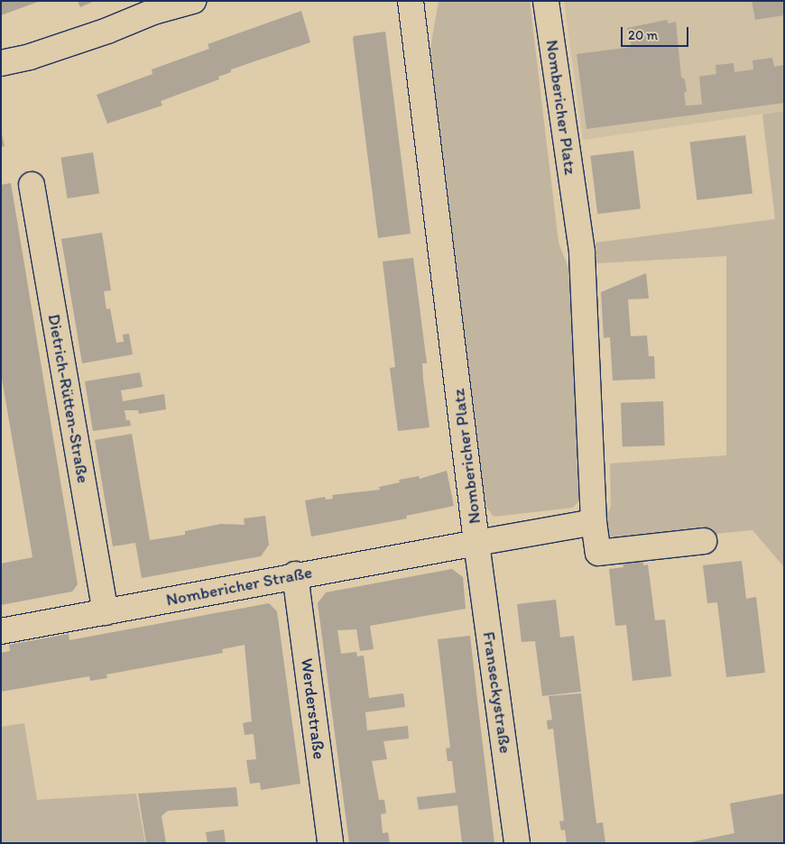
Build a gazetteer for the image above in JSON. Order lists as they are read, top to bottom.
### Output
{
  "streets": {
    "street": [
      "Nombericher Platz",
      "Dietrich-Rütten-Straße",
      "Nombericher Straße",
      "Franseckystraße",
      "Werderstraße"
    ]
  },
  "crossings": [
    ["Nombericher Platz", "Nombericher Straße"],
    ["Nombericher Platz", "Franseckystraße"],
    ["Dietrich-Rütten-Straße", "Nombericher Straße"],
    ["Nombericher Straße", "Franseckystraße"],
    ["Nombericher Straße", "Werderstraße"]
  ],
  "scale_bar": "20 m"
}
